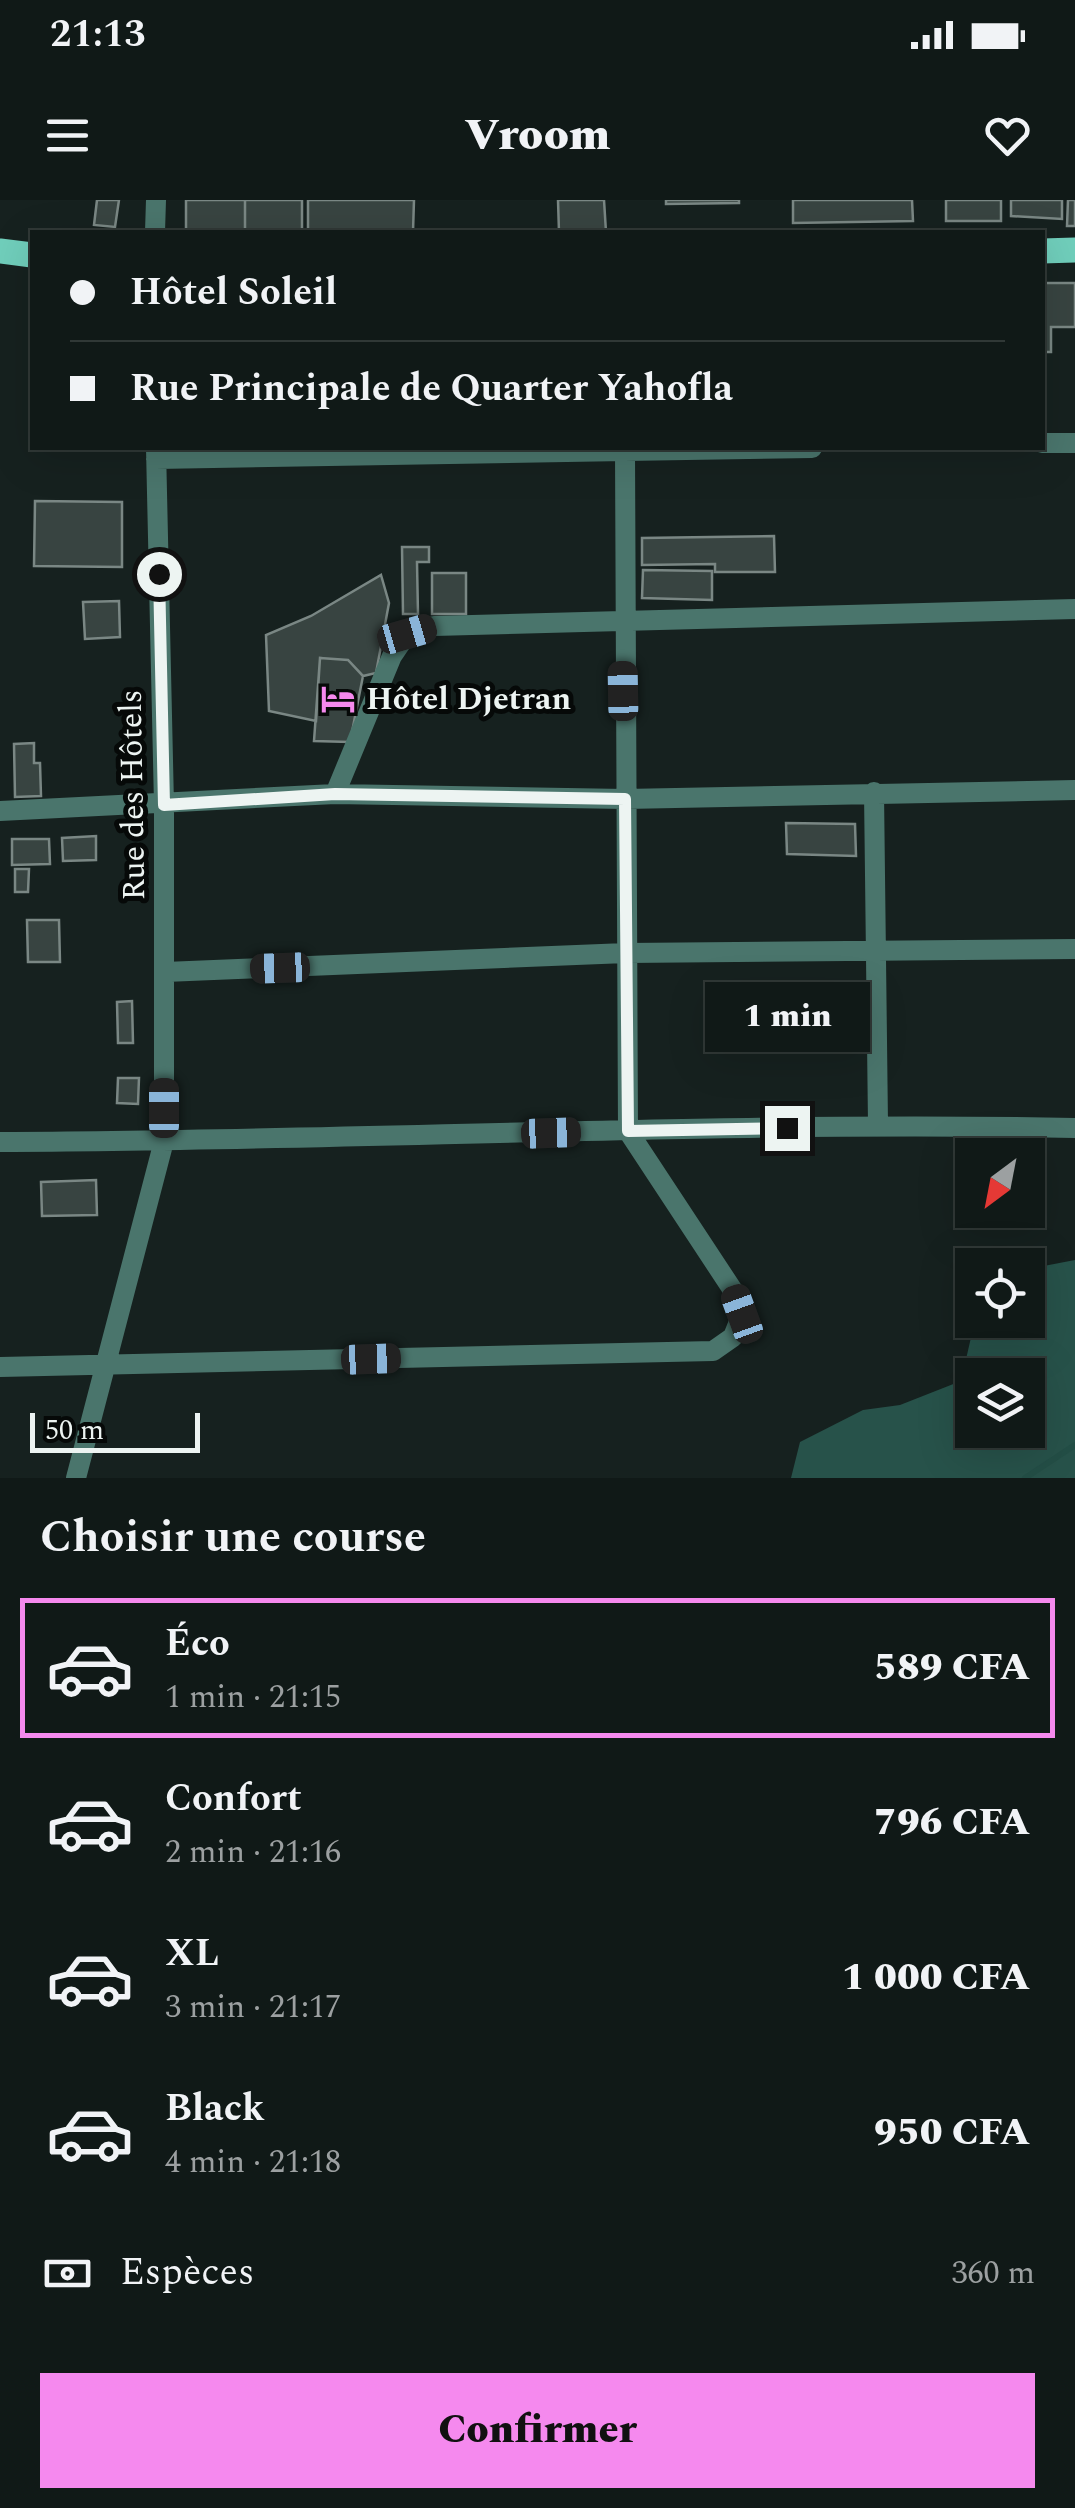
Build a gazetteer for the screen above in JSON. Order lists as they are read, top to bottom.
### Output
{
  "streets": {
    "street": ["Rue des Hôtels"]
  },
  "places": {
    "hotel": ["Hôtel Djetran"]
  },
  "scale_bar": "50 m",
  "north": "bottom left",
  "page": {
    "status": "21:13",
    "header": "Vroom",
    "banner": ["Hôtel Soleil", "Rue Principale de Quarter Yahofla"],
    "bubble": "1 min",
    "scale": "50 m",
    "heading": "Choisir une course",
    "list": [
      {
        "name": "Éco",
        "note": "1 min · 21:15",
        "value": "589 CFA"
      },
      {
        "name": "Confort",
        "note": "2 min · 21:16",
        "value": "796 CFA"
      },
      {
        "name": "XL",
        "note": "3 min · 21:17",
        "value": "1 000 CFA"
      },
      {
        "name": "Black",
        "note": "4 min · 21:18",
        "value": "950 CFA"
      }
    ],
    "pay": ["Espèces", "360 m"],
    "buttons": "Confirmer"
  }
}
